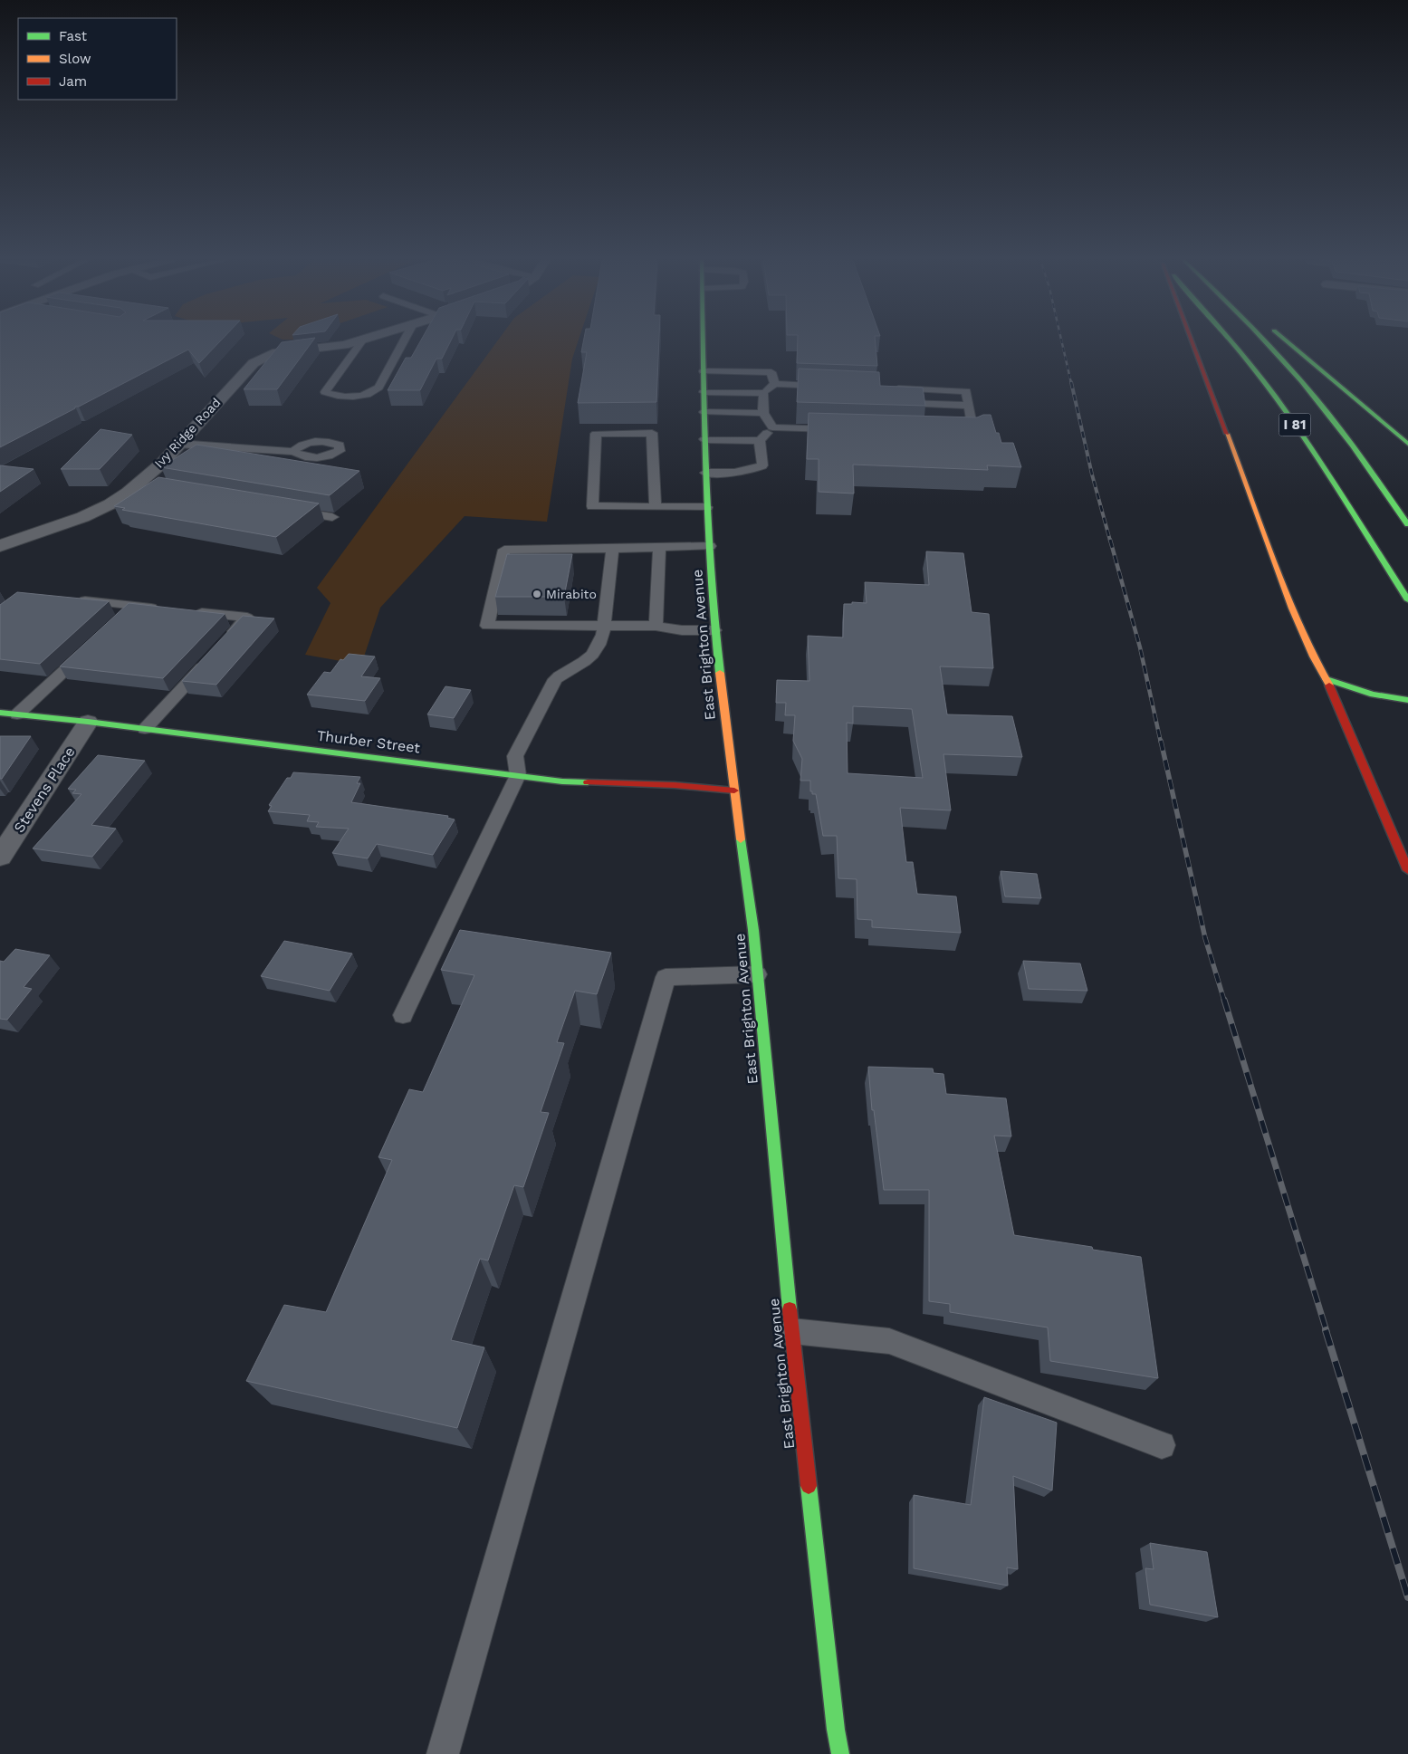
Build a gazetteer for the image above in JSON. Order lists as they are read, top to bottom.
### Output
{
  "streets": {
    "main road": ["I 81", "East Brighton Avenue", "Thurber Street"],
    "street": ["Ivy Ridge Road", "Stevens Place"]
  },
  "crossings": [
    ["East Brighton Avenue", "Thurber Street"],
    ["Thurber Street", "Stevens Place"]
  ],
  "places": ["Mirabito"],
  "legend": ["Fast", "Slow", "Jam"]
}
